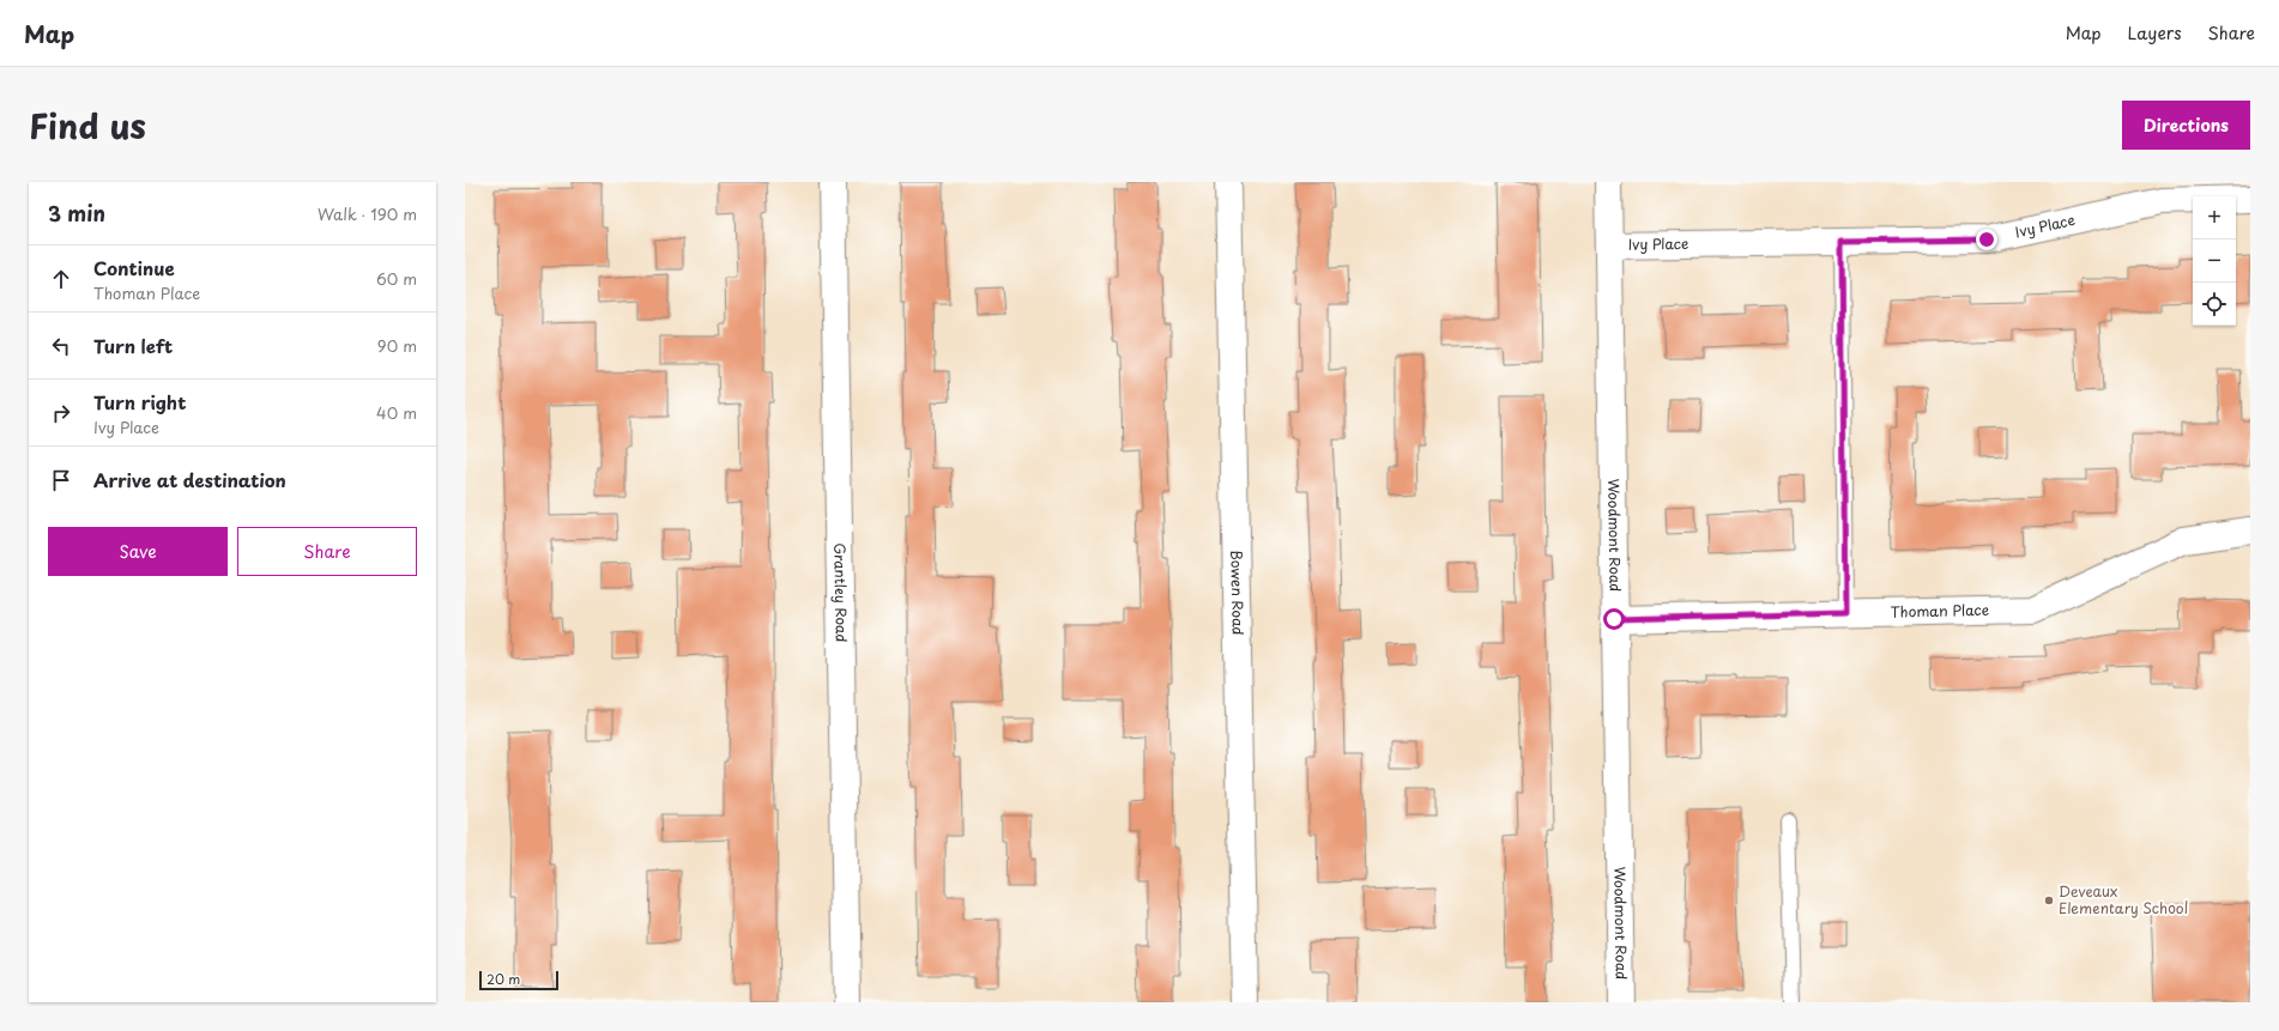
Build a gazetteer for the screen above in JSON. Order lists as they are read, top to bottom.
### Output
{
  "streets": {
    "street": [
      "Ivy Place",
      "Woodmont Road",
      "Grantley Road",
      "Bowen Road",
      "Thoman Place"
    ]
  },
  "crossings": [
    ["Ivy Place", "Woodmont Road"],
    ["Woodmont Road", "Thoman Place"]
  ],
  "places": ["Deveaux Elementary School"],
  "scale_bar": "20 m",
  "page": {
    "header": "Map",
    "nav": ["Map", "Layers", "Share"],
    "title": "Find us",
    "buttons": [
      "Directions",
      ["Save", "Share"]
    ],
    "heading": ["3 min", "Walk · 190 m"],
    "map_buttons": ["+", "−"],
    "list": [
      ["Continue", "Thoman Place", "60 m"],
      ["Turn left", "90 m"],
      ["Turn right", "Ivy Place", "40 m"],
      "Arrive at destination"
    ],
    "scale": "20 m"
  }
}
